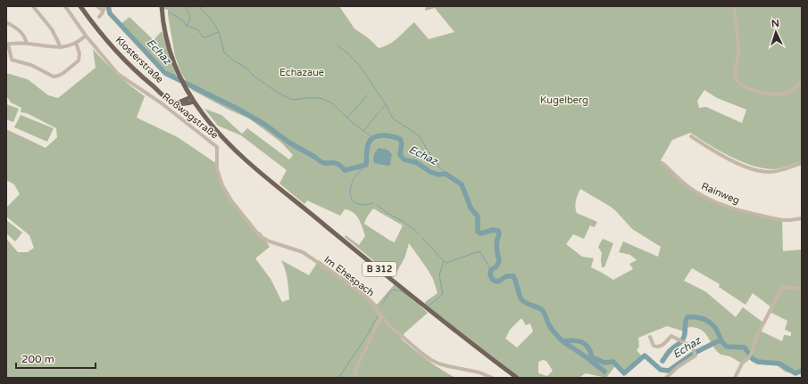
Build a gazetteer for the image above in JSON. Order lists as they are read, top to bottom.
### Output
{
  "streets": {
    "main road": ["Klosterstraße", "B 312"],
    "street": ["Roßwagstraße", "Rainweg", "Im Ehespach"]
  },
  "crossings": [
    ["Roßwagstraße", "Im Ehespach"]
  ],
  "water": ["Echaz"],
  "parks": ["Echazaue", "Kugelberg"],
  "scale_bar": "200 m",
  "north": "top"
}
